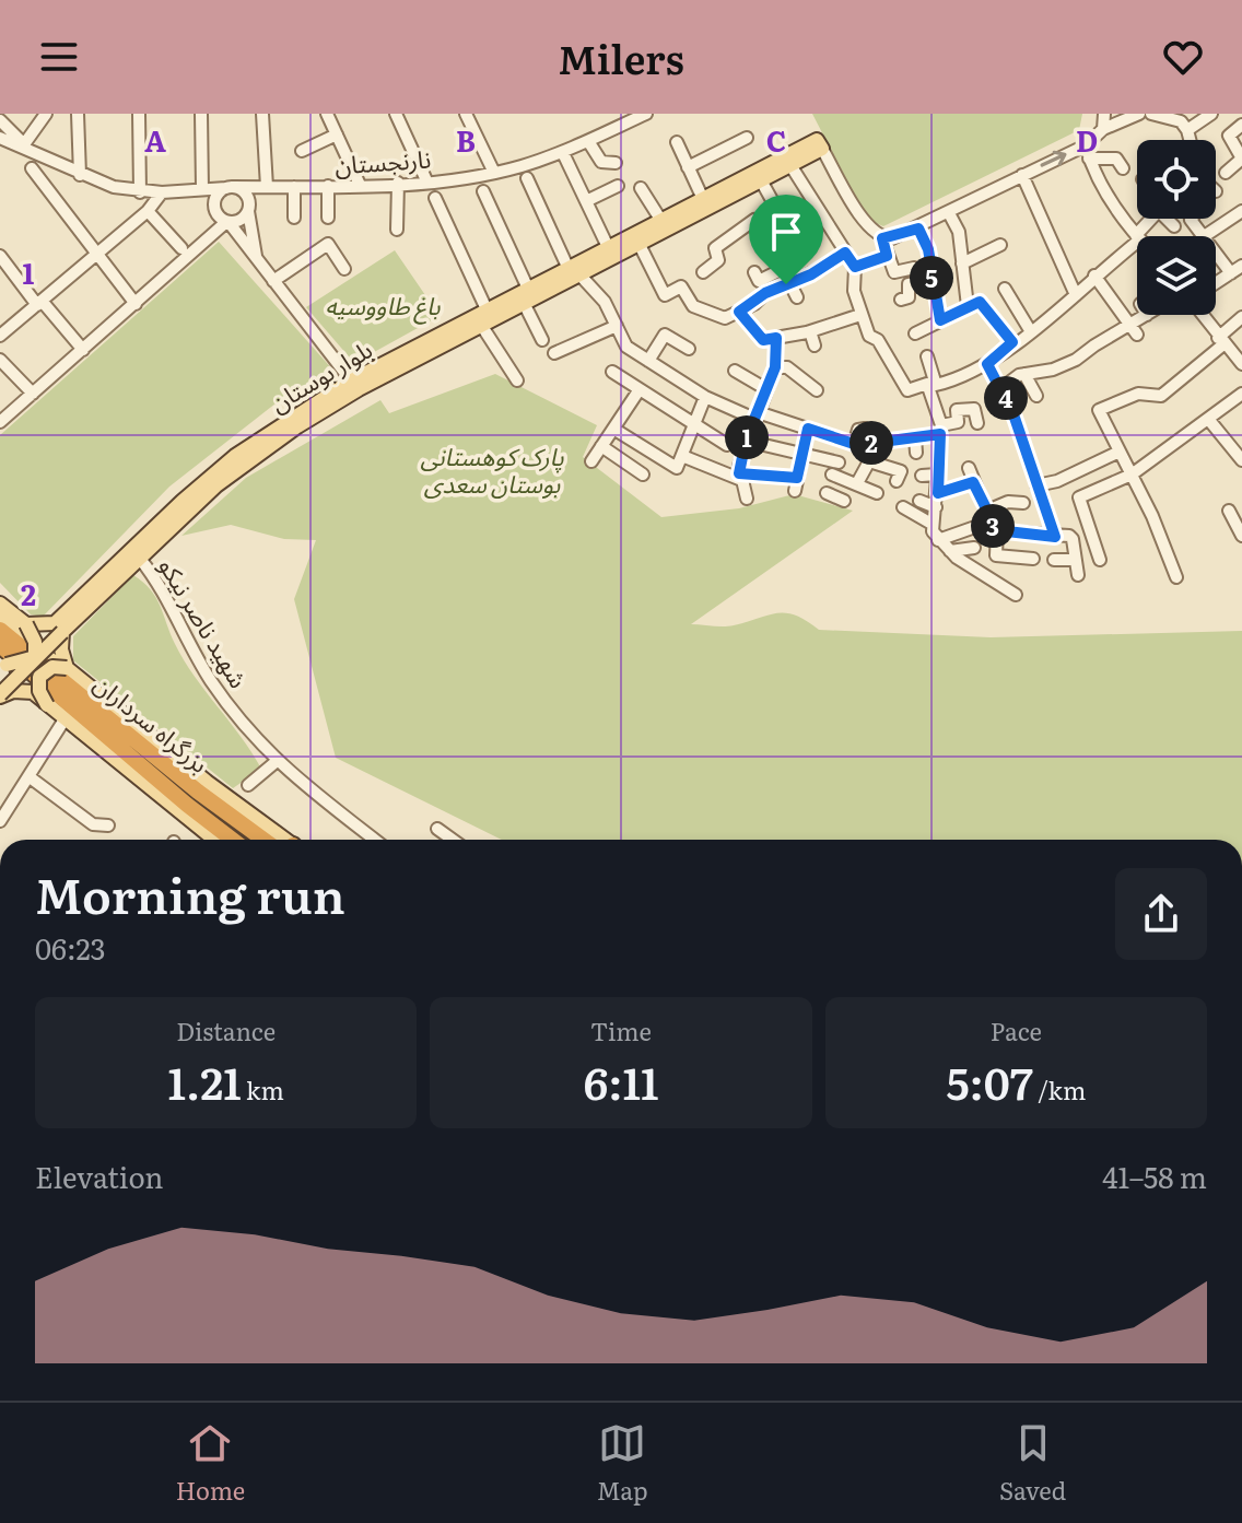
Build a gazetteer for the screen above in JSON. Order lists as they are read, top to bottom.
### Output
{
  "streets": {
    "highway": ["بزرگراه سرداران"],
    "main road": ["بلوار بوستان"],
    "street": ["نارنجستان", "شهید ناصر نیکو"]
  },
  "crossings": [
    ["بلوار بوستان", "شهید ناصر نیکو"]
  ],
  "parks": ["باغ طاووسیه", "پارک کوهستانی بوستان سعدی"],
  "page": {
    "header": "Milers",
    "pins": [
      "5",
      "4",
      "1",
      "2",
      "3"
    ],
    "heading": ["Morning run", "06:23"],
    "stats": [
      ["Distance", "1.21 km"],
      ["Time", "6:11"],
      ["Pace", "5:07 /km"]
    ],
    "chart": ["Elevation", "41–58 m"],
    "tabs": ["Home", "Map", "Saved"]
  },
  "grid": {
    "columns": [
      "A",
      "B",
      "C",
      "D"
    ],
    "rows": ["1", "2"]
  }
}
